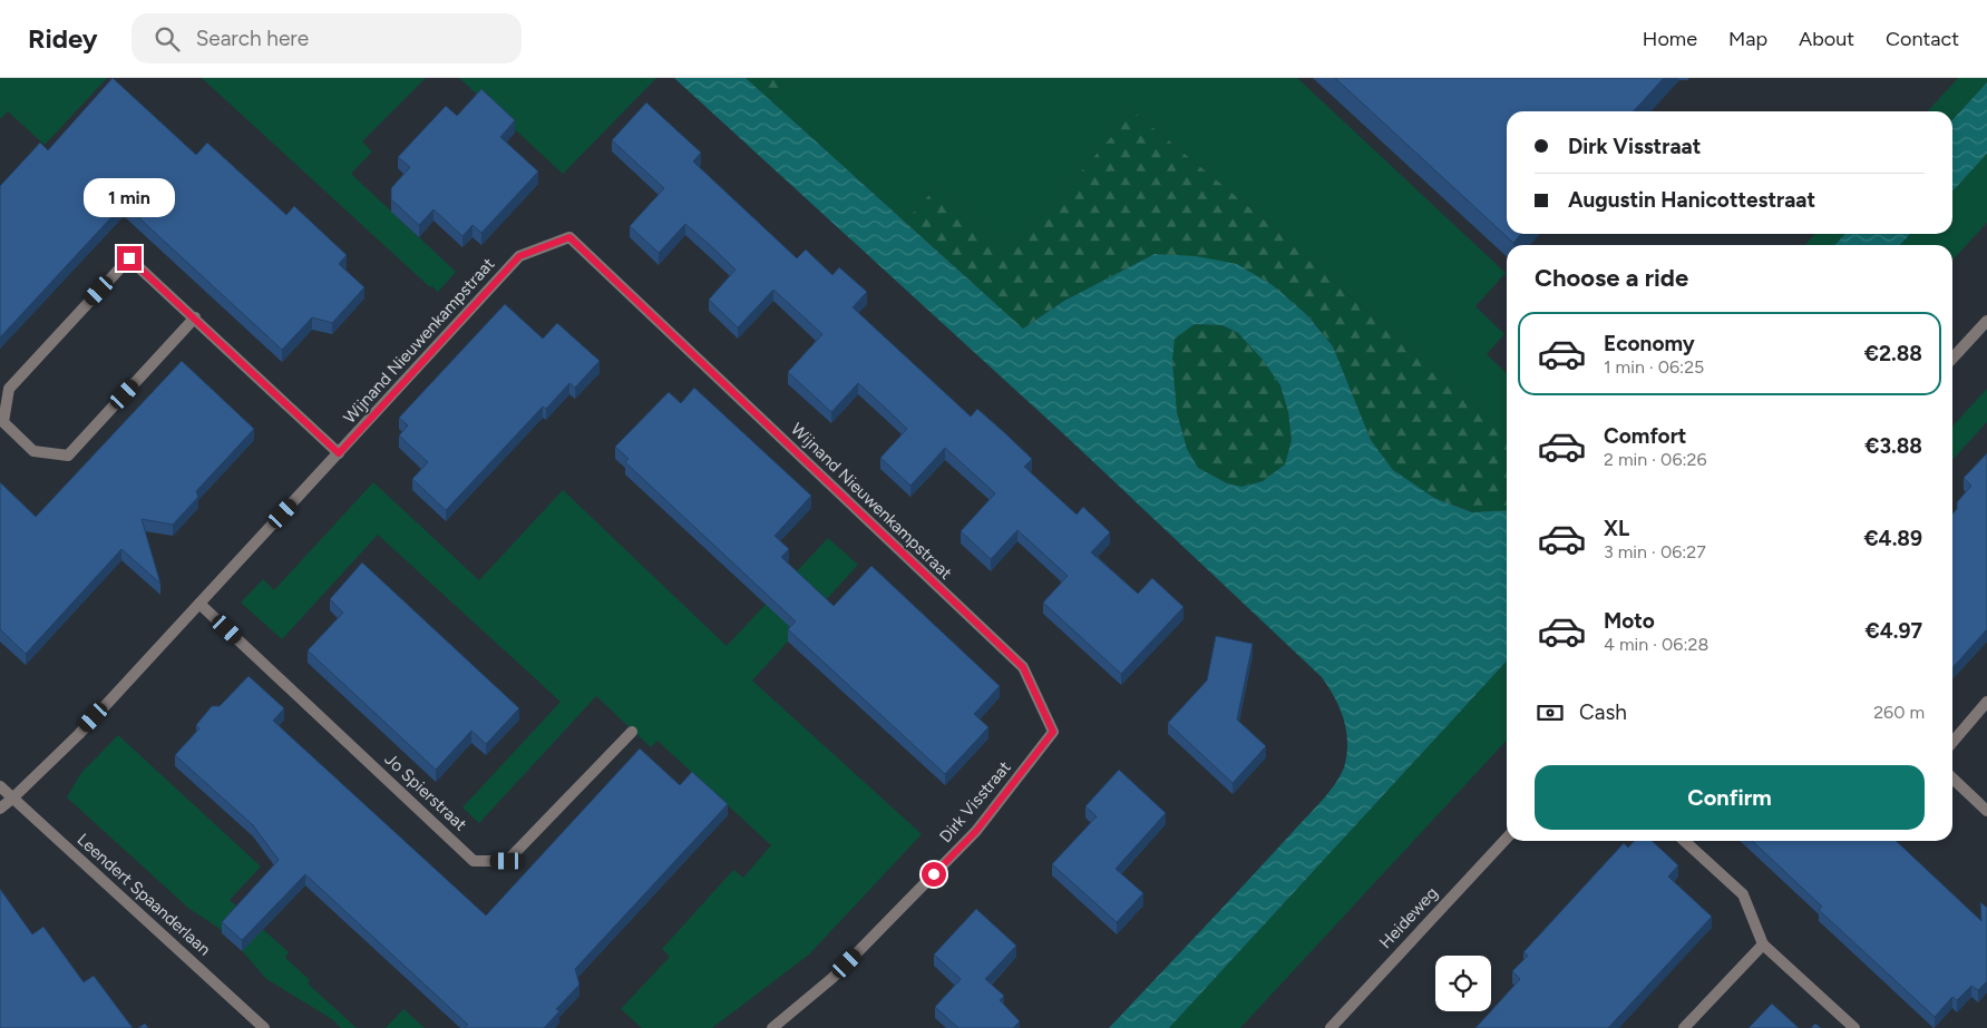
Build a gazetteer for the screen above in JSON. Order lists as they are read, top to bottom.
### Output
{
  "streets": {
    "street": [
      "Wijnand Nieuwenkampstraat",
      "Jo Spierstraat",
      "Dirk Visstraat",
      "Leendert Spaanderlaan",
      "Heideweg"
    ]
  },
  "crossings": [
    ["Wijnand Nieuwenkampstraat", "Jo Spierstraat"],
    ["Wijnand Nieuwenkampstraat", "Dirk Visstraat"],
    ["Wijnand Nieuwenkampstraat", "Leendert Spaanderlaan"]
  ],
  "page": {
    "header": "Ridey",
    "search": "Search here",
    "nav": [
      "Home",
      "Map",
      "About",
      "Contact"
    ],
    "banner": ["Dirk Visstraat", "Augustin Hanicottestraat"],
    "bubble": "1 min",
    "heading": "Choose a ride",
    "list": [
      {
        "name": "Economy",
        "note": "1 min · 06:25",
        "value": "€2.88"
      },
      {
        "name": "Comfort",
        "note": "2 min · 06:26",
        "value": "€3.88"
      },
      {
        "name": "XL",
        "note": "3 min · 06:27",
        "value": "€4.89"
      },
      {
        "name": "Moto",
        "note": "4 min · 06:28",
        "value": "€4.97"
      }
    ],
    "pay": ["Cash", "260 m"],
    "buttons": "Confirm"
  }
}
